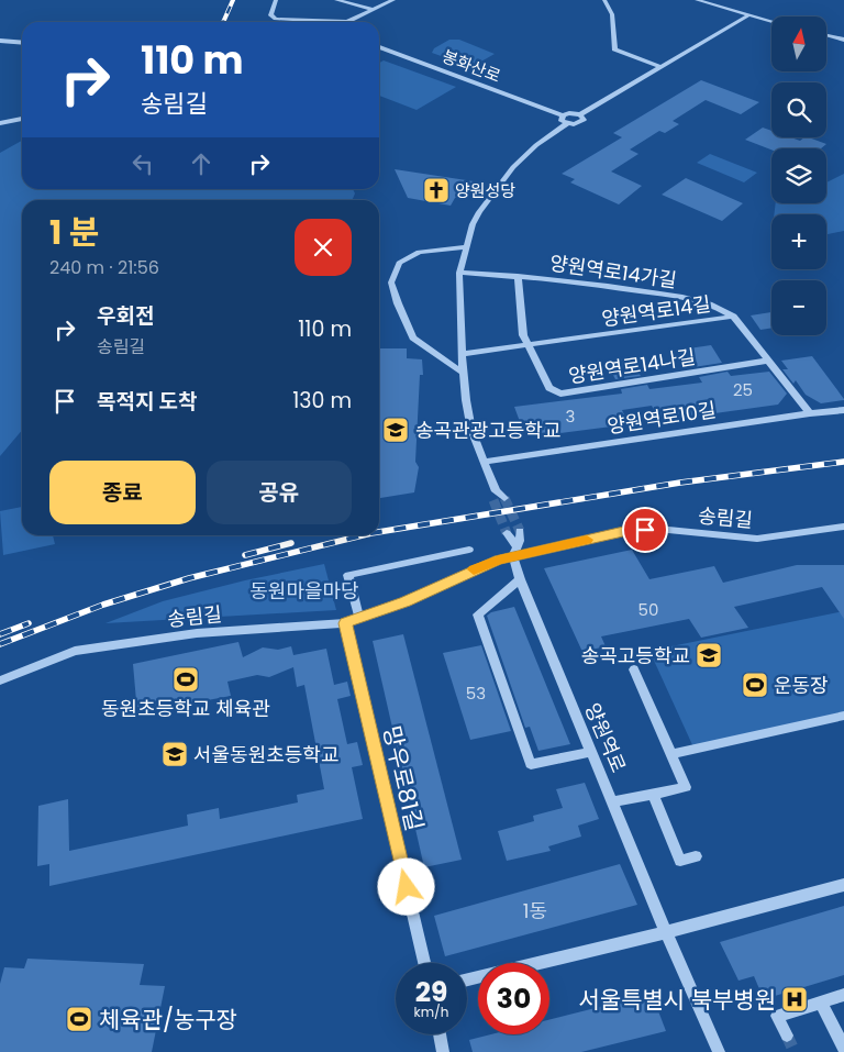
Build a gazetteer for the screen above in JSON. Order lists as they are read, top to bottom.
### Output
{
  "streets": {
    "street": [
      "봉화산로",
      "양원역로14가길",
      "양원역로14길",
      "양원역로14나길",
      "양원역로10길",
      "송림길",
      "양원역로",
      "망우로81길"
    ]
  },
  "crossings": [
    ["양원역로14가길", "양원역로14길"],
    ["양원역로14길", "양원역로14나길"],
    ["양원역로14길", "양원역로10길"],
    ["송림길", "양원역로"],
    ["송림길", "망우로81길"]
  ],
  "parks": ["동원마을마당"],
  "places": {
    "church": ["양원성당"],
    "school or university": ["송곡관광고등학교", "송곡고등학교", "서울동원초등학교"],
    "sports": ["동원초등학교 체육관", "운동장", "체육관/농구장"],
    "hospital": ["서울특별시 북부병원"]
  },
  "house_numbers": [
    "25",
    "3",
    "50",
    "53",
    "1동"
  ],
  "north": "top",
  "page": {
    "map_buttons": ["+", "−"],
    "turn": ["110 m", "송림길"],
    "heading": ["1 분", "240 m · 21:56"],
    "list": [
      {
        "name": "우회전",
        "note": "송림길",
        "value": "110 m"
      },
      {
        "name": "목적지 도착",
        "value": "130 m"
      }
    ],
    "buttons": ["종료", "공유"],
    "speed": "29 km/h",
    "limit": "30"
  }
}
